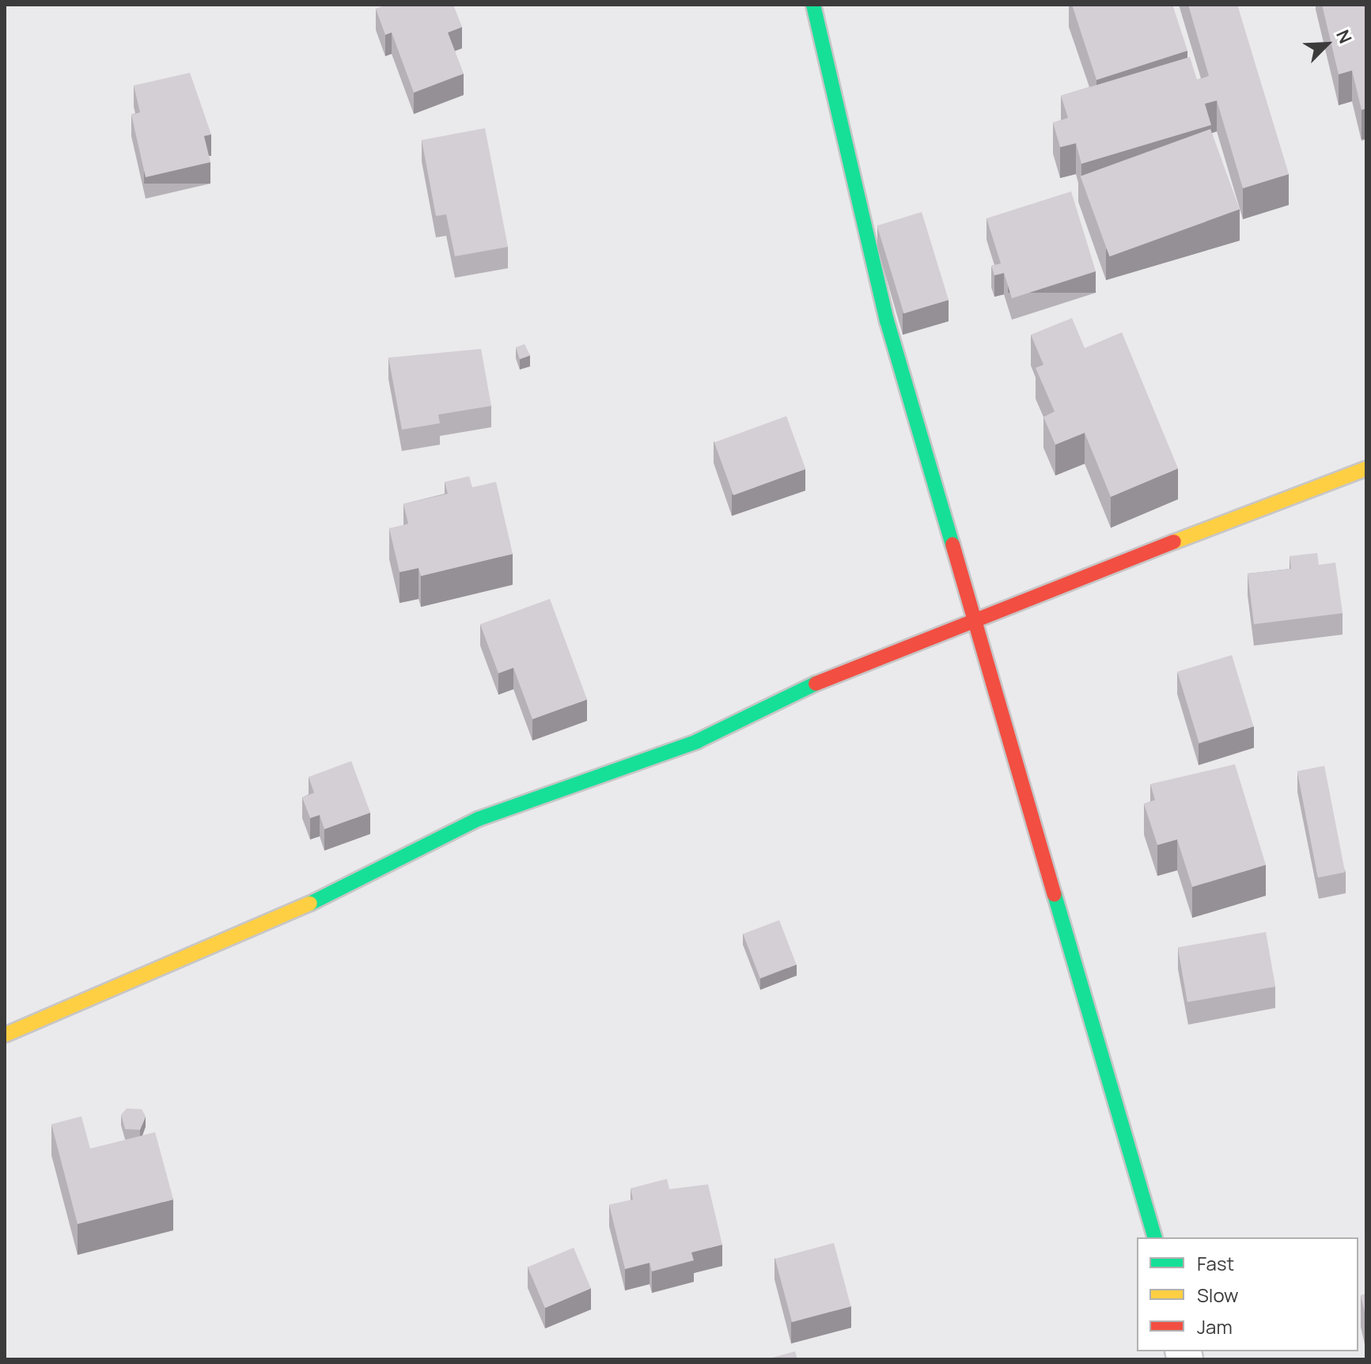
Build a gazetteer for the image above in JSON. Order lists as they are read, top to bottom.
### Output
{
  "legend": ["Fast", "Slow", "Jam"],
  "north": "top right"
}
